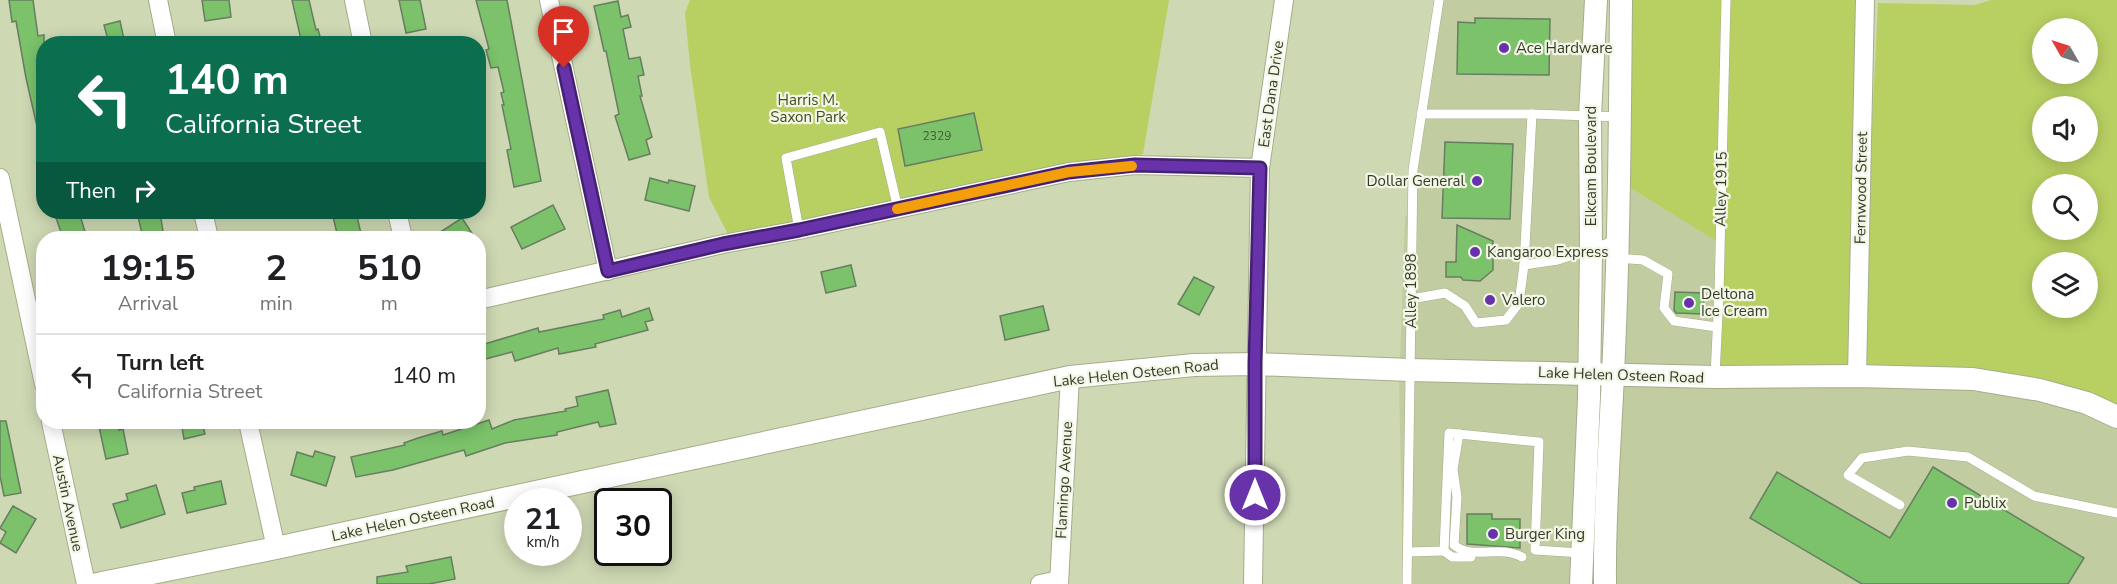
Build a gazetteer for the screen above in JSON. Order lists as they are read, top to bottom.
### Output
{
  "streets": {
    "street": [
      "East Dana Drive",
      "Elkcam Boulevard",
      "Fernwood Street",
      "Lake Helen Osteen Road",
      "Flamingo Avenue",
      "Austin Avenue"
    ],
    "lane": ["Alley 1915", "Alley 1898"]
  },
  "crossings": [
    ["East Dana Drive", "Lake Helen Osteen Road"],
    ["Elkcam Boulevard", "Lake Helen Osteen Road"],
    ["Fernwood Street", "Lake Helen Osteen Road"],
    ["Alley 1915", "Lake Helen Osteen Road"],
    ["Alley 1898", "Lake Helen Osteen Road"],
    ["Lake Helen Osteen Road", "Flamingo Avenue"]
  ],
  "parks": ["Harris M. Saxon Park"],
  "places": [
    "Ace Hardware",
    "Dollar General",
    "Kangaroo Express",
    "Valero",
    "Deltona Ice Cream",
    "Publix",
    "Burger King"
  ],
  "house_numbers": ["2329"],
  "north": "top left",
  "page": {
    "turn": ["140 m", "California Street"],
    "then": "Then",
    "eta": [
      "19:15",
      "Arrival",
      "2",
      "min",
      "510",
      "m"
    ],
    "list": [
      {
        "name": "Turn left",
        "note": "California Street",
        "value": "140 m"
      }
    ],
    "speed": "21 km/h",
    "limit": "30"
  }
}
